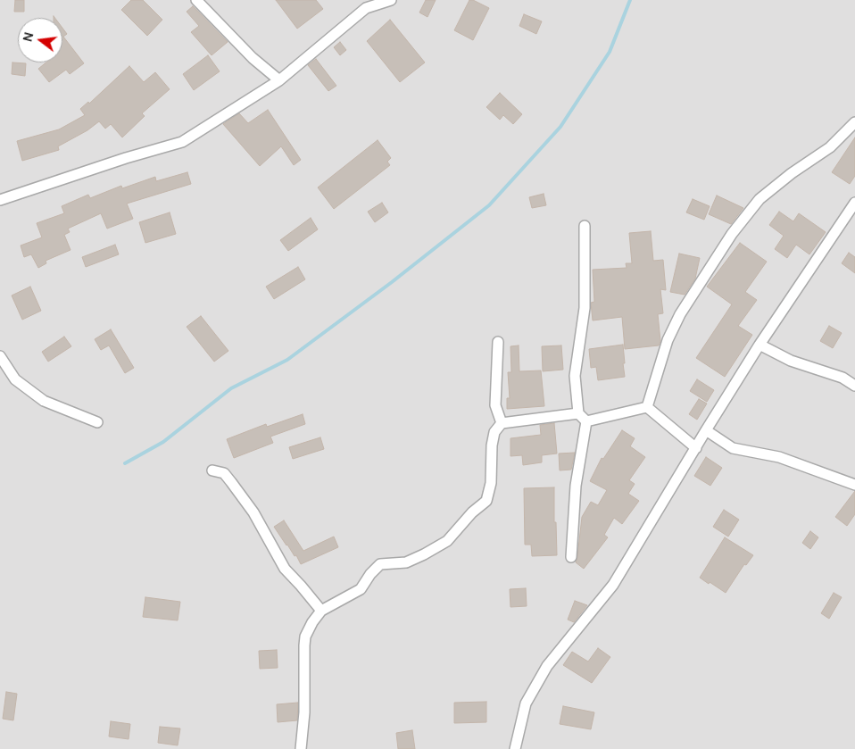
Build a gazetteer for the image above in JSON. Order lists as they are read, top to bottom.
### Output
{
  "north": "left"
}
